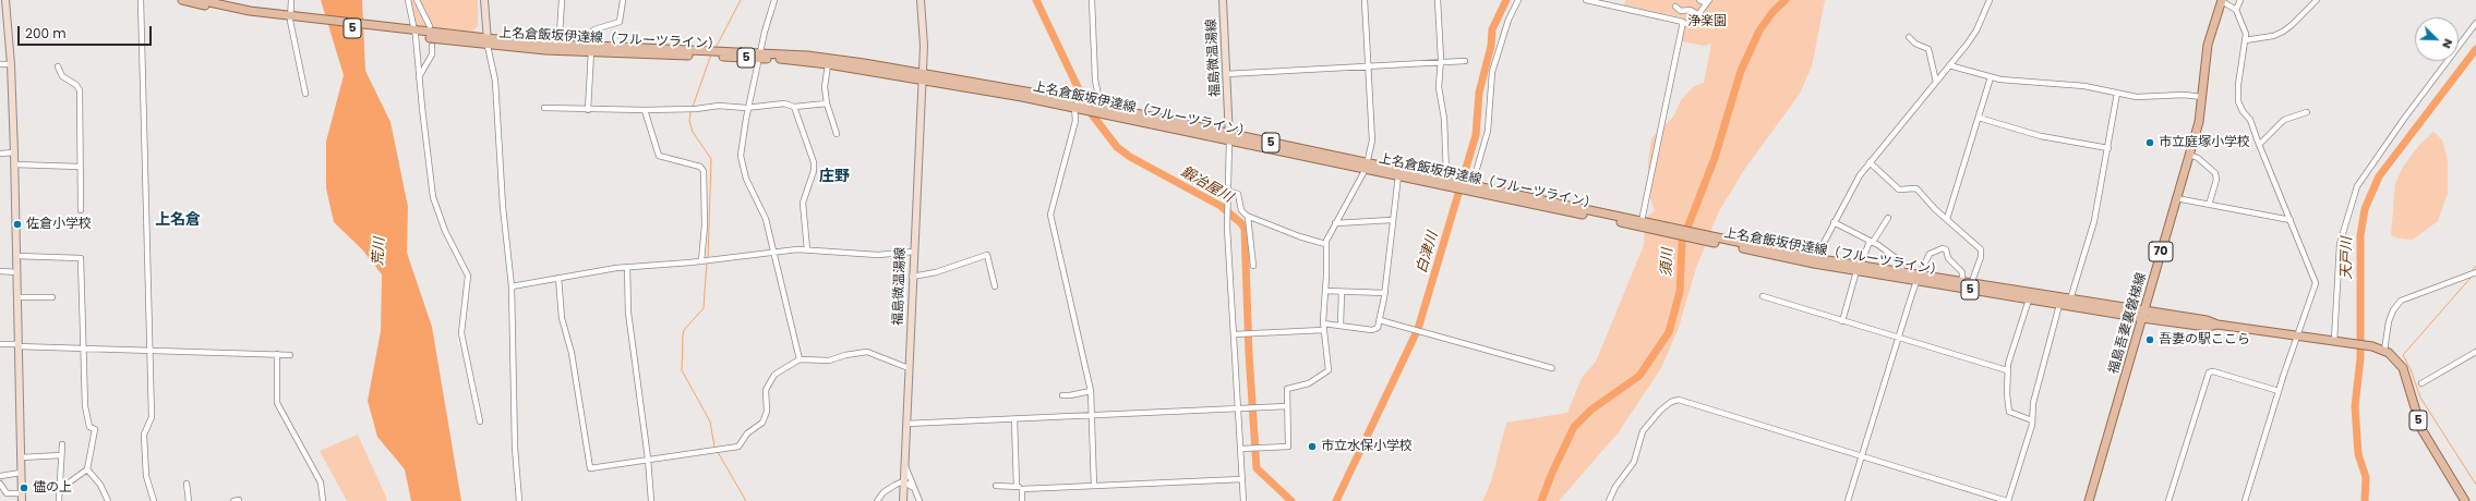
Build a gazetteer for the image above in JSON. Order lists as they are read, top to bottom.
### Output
{
  "streets": {
    "main road": [
      "5",
      "上名倉飯坂伊達線（フルーツライン）",
      "70",
      "福島吾妻裏磐梯線"
    ],
    "street": ["福島微温湯線"]
  },
  "crossings": [
    ["5", "上名倉飯坂伊達線（フルーツライン）"],
    ["上名倉飯坂伊達線（フルーツライン）", "福島微温湯線"],
    ["上名倉飯坂伊達線（フルーツライン）", "福島吾妻裏磐梯線"]
  ],
  "districts": ["庄野", "上名倉"],
  "water": [
    "鍛冶屋川",
    "荒川",
    "白津川",
    "天戸川",
    "須川"
  ],
  "parks": ["浄楽園"],
  "places": [
    "市立庭塚小学校",
    "佐倉小学校",
    "吾妻の駅ここら",
    "市立水保小学校",
    "儘の上"
  ],
  "scale_bar": "200 m",
  "north": "bottom right"
}
